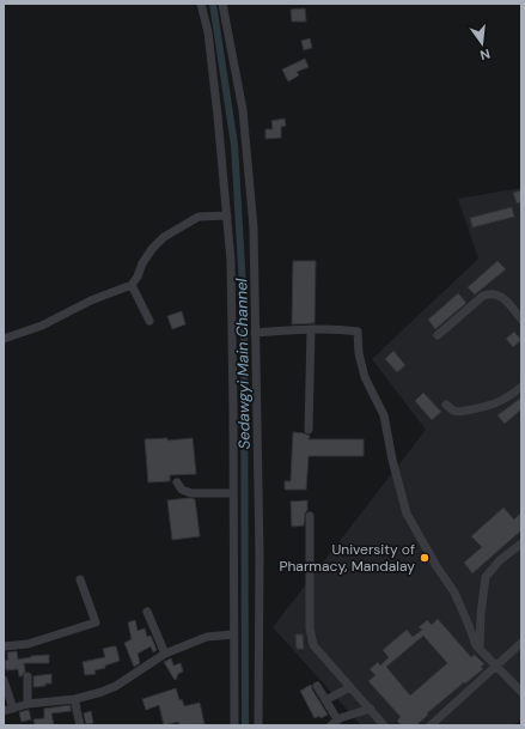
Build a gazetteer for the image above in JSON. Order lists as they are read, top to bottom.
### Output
{
  "water": ["Sedawgyi Main Channel"],
  "places": ["University of Pharmacy, Mandalay"],
  "north": "bottom"
}
